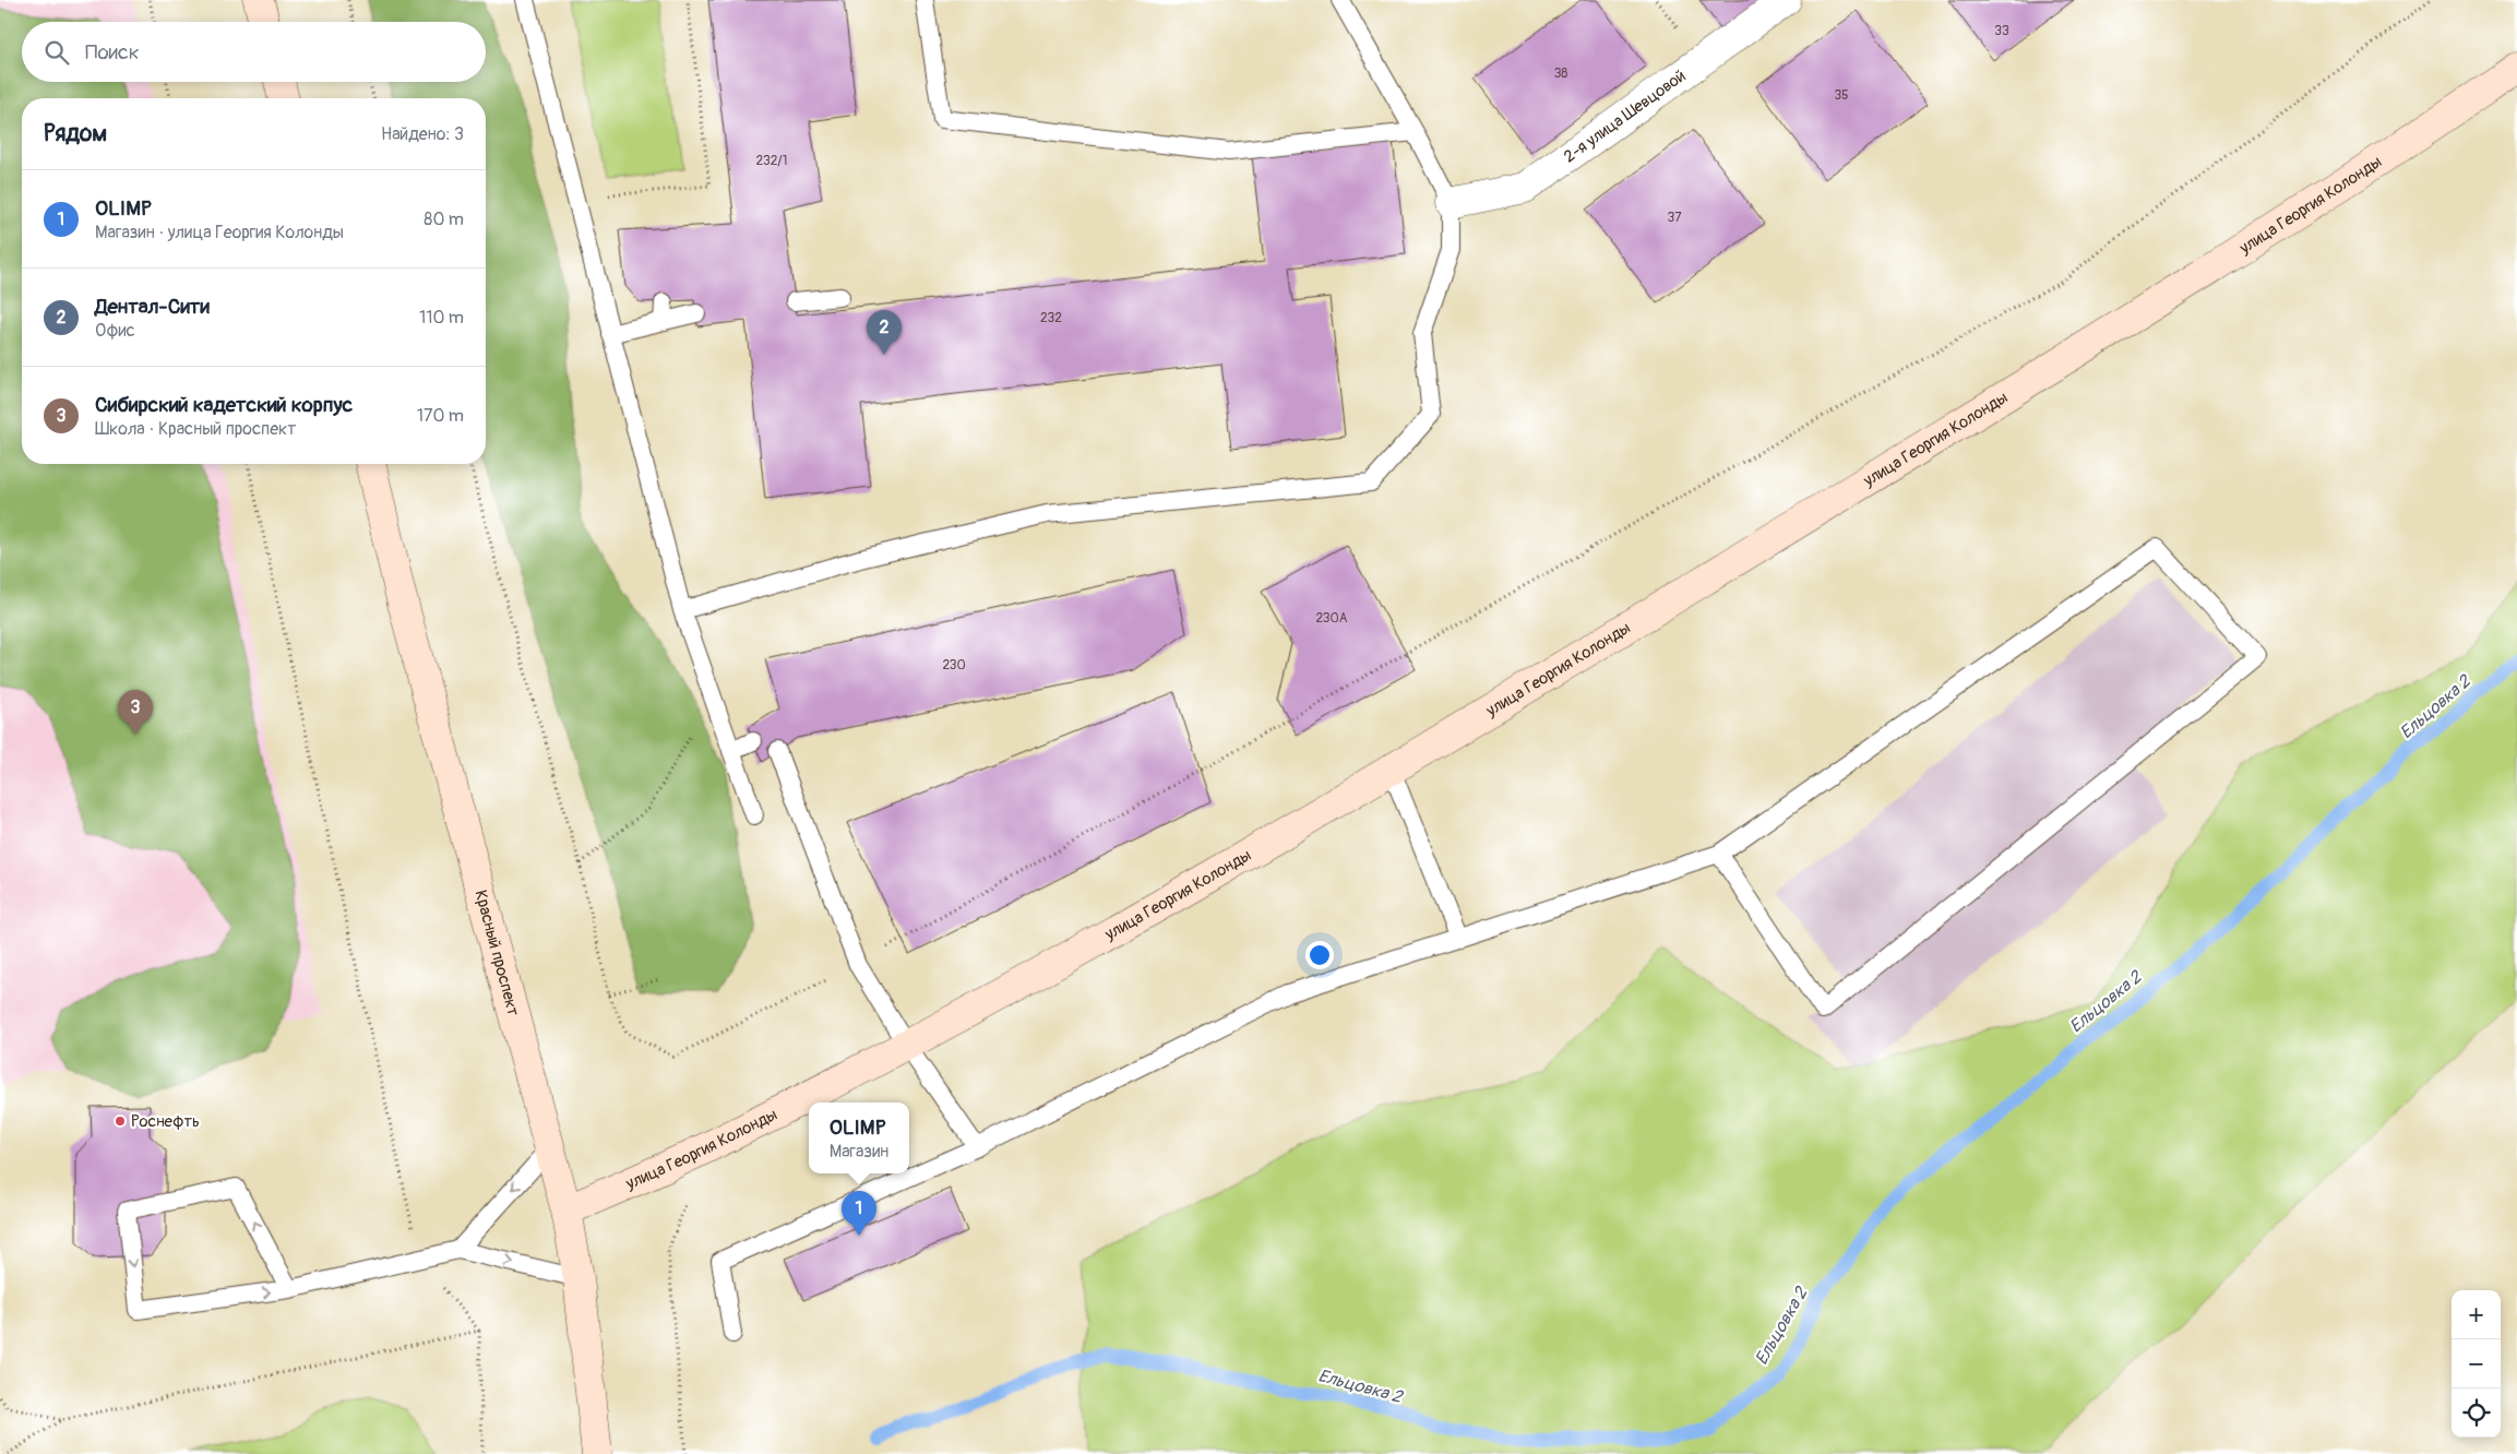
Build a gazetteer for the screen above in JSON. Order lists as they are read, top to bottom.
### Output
{
  "streets": {
    "main road": ["улица Георгия Колонды", "Красный проспект"],
    "street": ["2-я улица Шевцовой"]
  },
  "crossings": [
    ["улица Георгия Колонды", "Красный проспект"]
  ],
  "water": ["Ельцовка 2"],
  "places": ["Роснефть"],
  "house_numbers": [
    "33",
    "38",
    "35",
    "232/1",
    "37",
    "232",
    "230А",
    "230"
  ],
  "page": {
    "search": "Поиск",
    "heading": ["Рядом", "Найдено: 3"],
    "list": [
      {
        "mark": "1",
        "name": "OLIMP",
        "note": "Магазин · улица Георгия Колонды",
        "value": "80 m"
      },
      {
        "mark": "2",
        "name": "Дентал-Сити",
        "note": "Офис",
        "value": "110 m"
      },
      {
        "mark": "3",
        "name": "Сибирский кадетский корпус",
        "note": "Школа · Красный проспект",
        "value": "170 m"
      }
    ],
    "pins": ["2", "3", "1"],
    "popup": ["OLIMP", "Магазин"],
    "map_buttons": ["+", "−"]
  }
}
